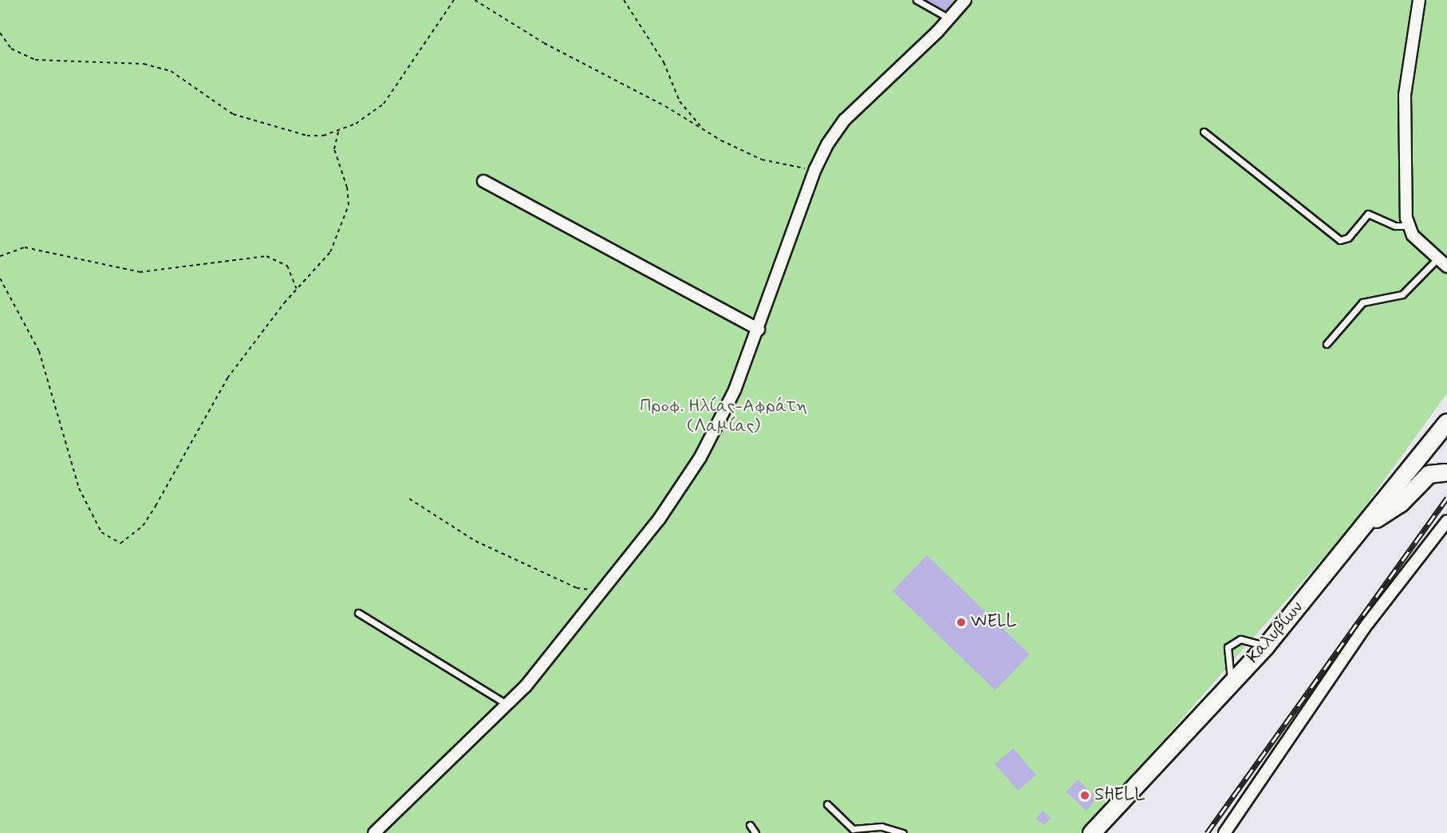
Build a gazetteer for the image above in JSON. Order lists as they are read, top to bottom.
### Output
{
  "streets": {
    "main road": ["Καλυβίων"]
  },
  "parks": ["Προφ. Ηλίας-Αφράτη (Λαμίας)"],
  "places": ["WELL", "SHELL"]
}
